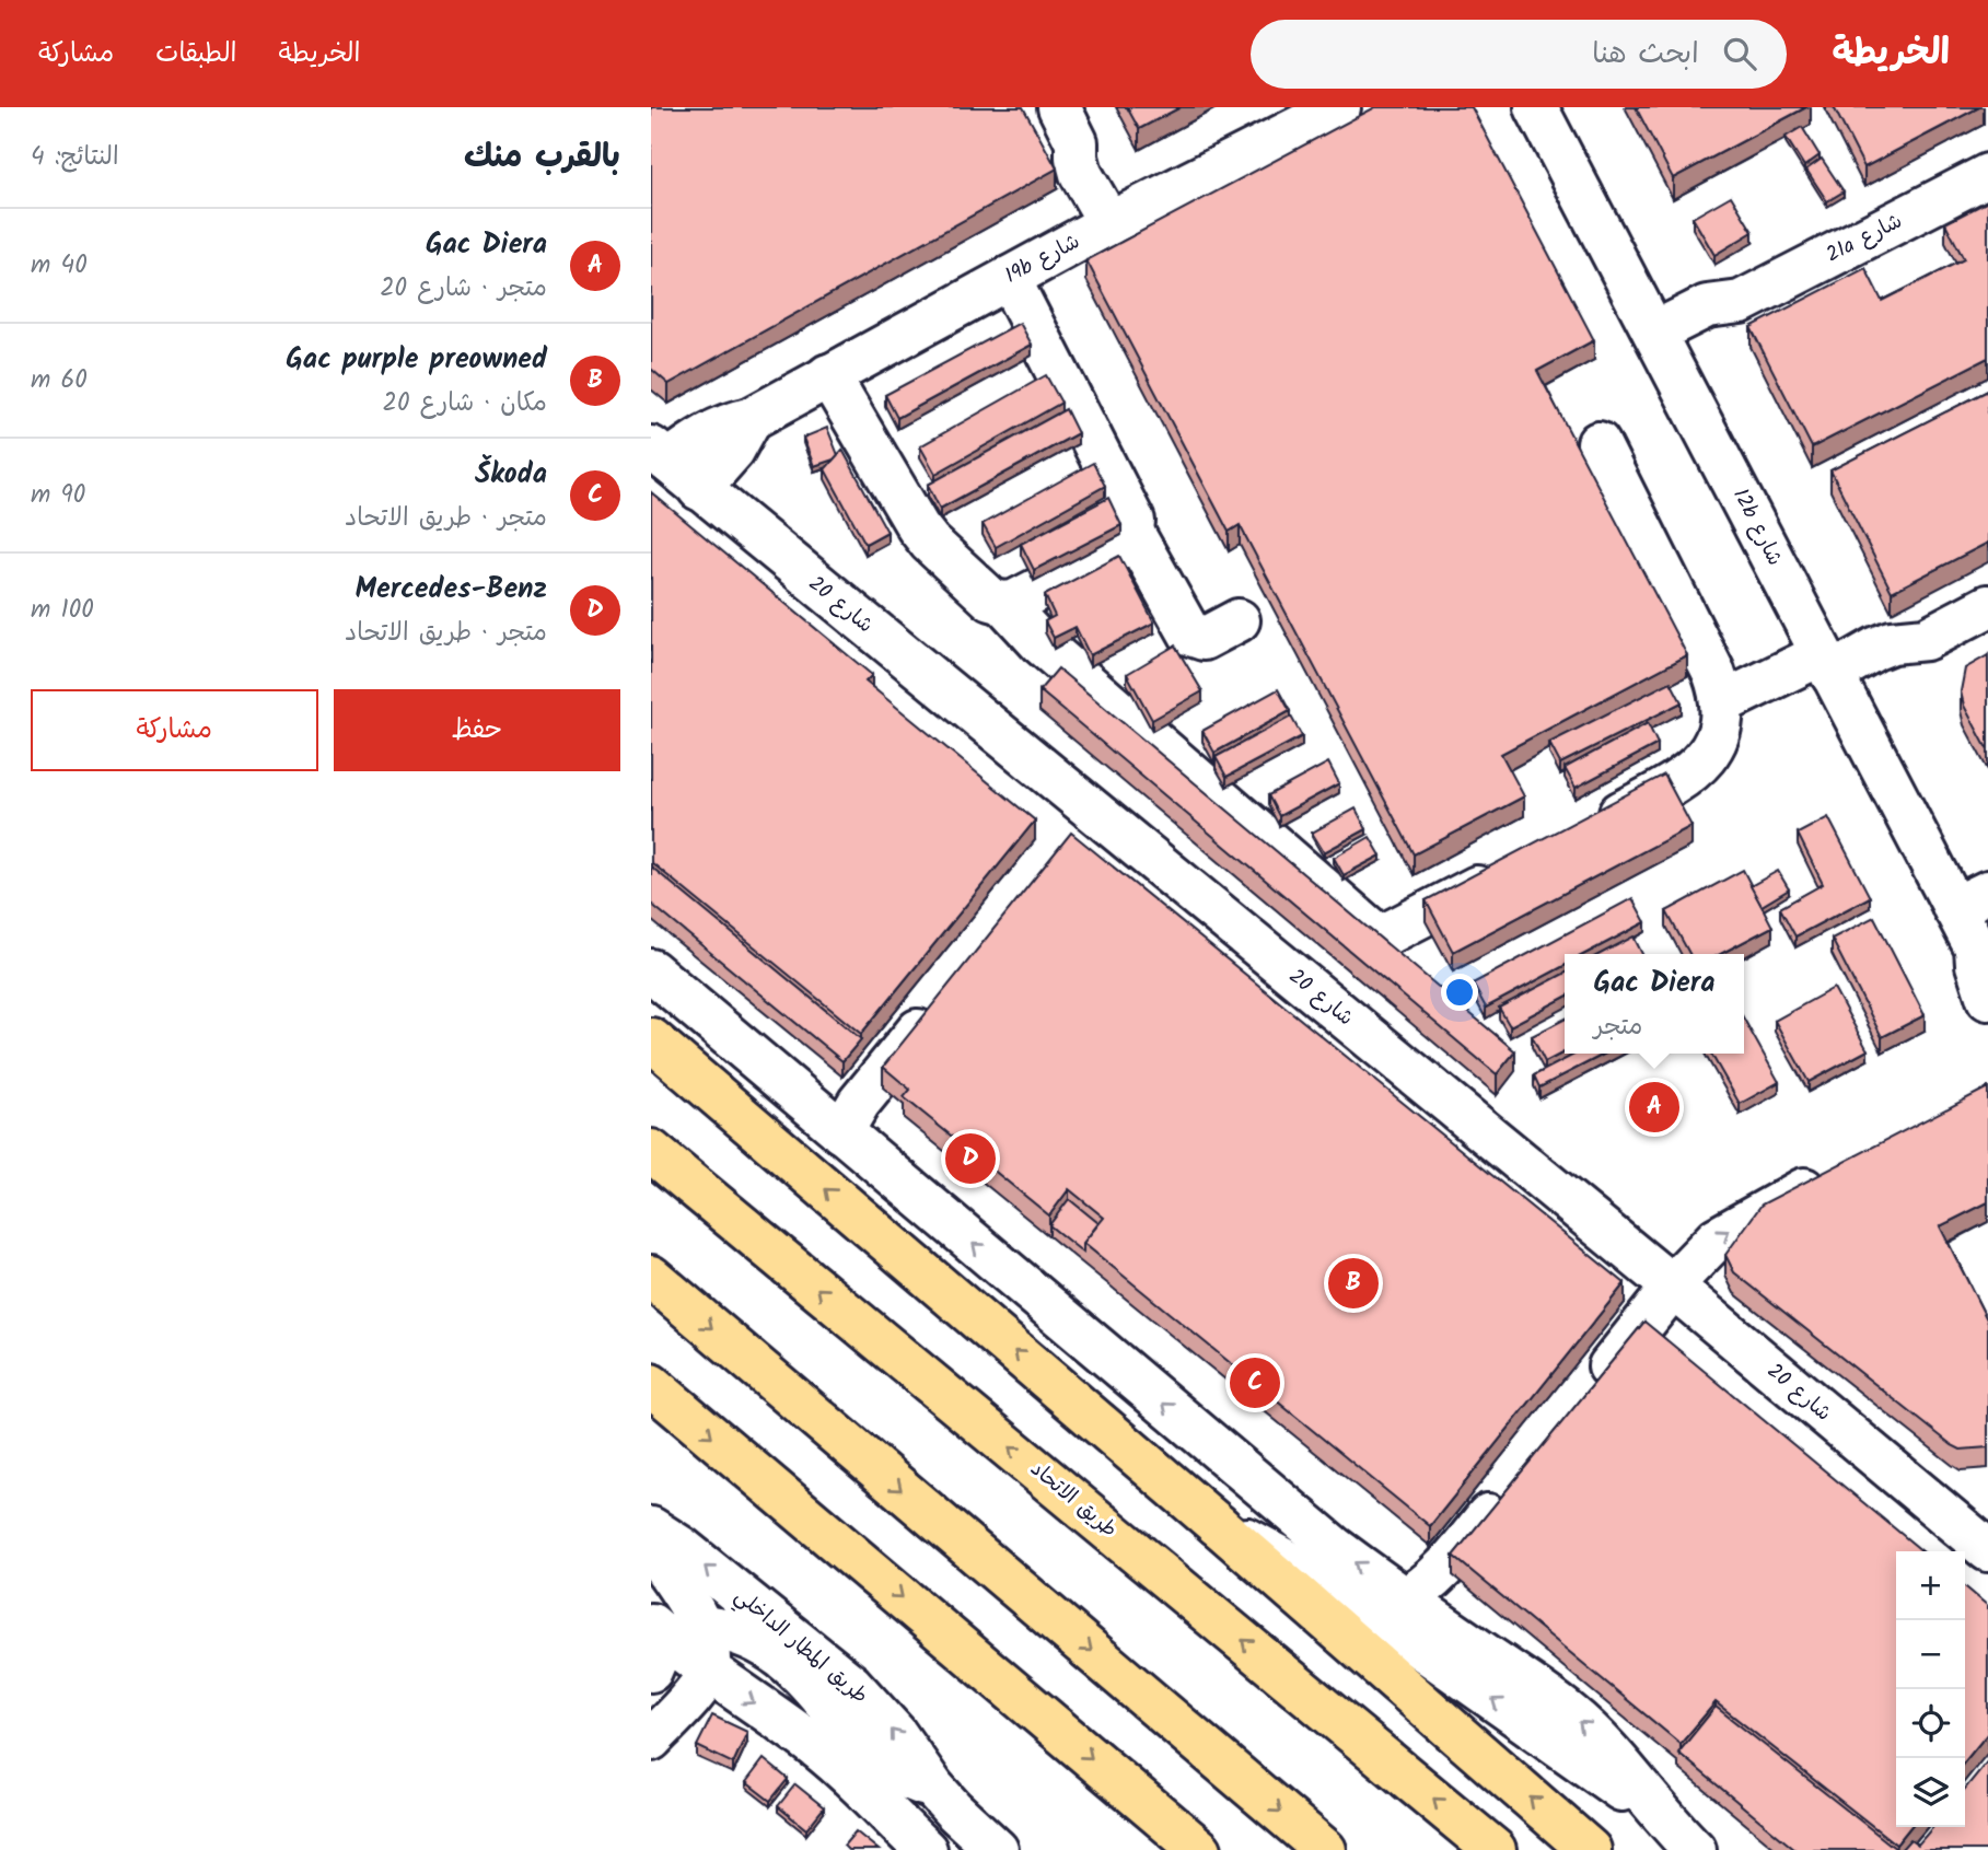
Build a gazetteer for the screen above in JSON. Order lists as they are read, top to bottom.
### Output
{
  "streets": {
    "main road": ["طريق الاتحاد"],
    "street": [
      "21a شارع",
      "19b شارع",
      "12b شارع",
      "شارع 20",
      "طريق المطار الداخلي"
    ]
  },
  "crossings": [
    ["21a شارع", "12b شارع"],
    ["19b شارع", "شارع 20"]
  ],
  "page": {
    "header": "الخريطة",
    "search": "ابحث هنا",
    "nav": ["الخريطة", "الطبقات", "مشاركة"],
    "heading": ["بالقرب منك", "النتائج: 4"],
    "list": [
      {
        "mark": "A",
        "name": "Gac Diera",
        "note": "متجر · شارع 20",
        "value": "40 m"
      },
      {
        "mark": "B",
        "name": "Gac purple preowned",
        "note": "مكان · شارع 20",
        "value": "60 m"
      },
      {
        "mark": "C",
        "name": "Škoda",
        "note": "متجر · طريق الاتحاد",
        "value": "90 m"
      },
      {
        "mark": "D",
        "name": "Mercedes-Benz",
        "note": "متجر · طريق الاتحاد",
        "value": "100 m"
      }
    ],
    "buttons": ["حفظ", "مشاركة"],
    "popup": ["Gac Diera", "متجر"],
    "pins": [
      "A",
      "D",
      "B",
      "C"
    ],
    "map_buttons": ["+", "−"]
  }
}
